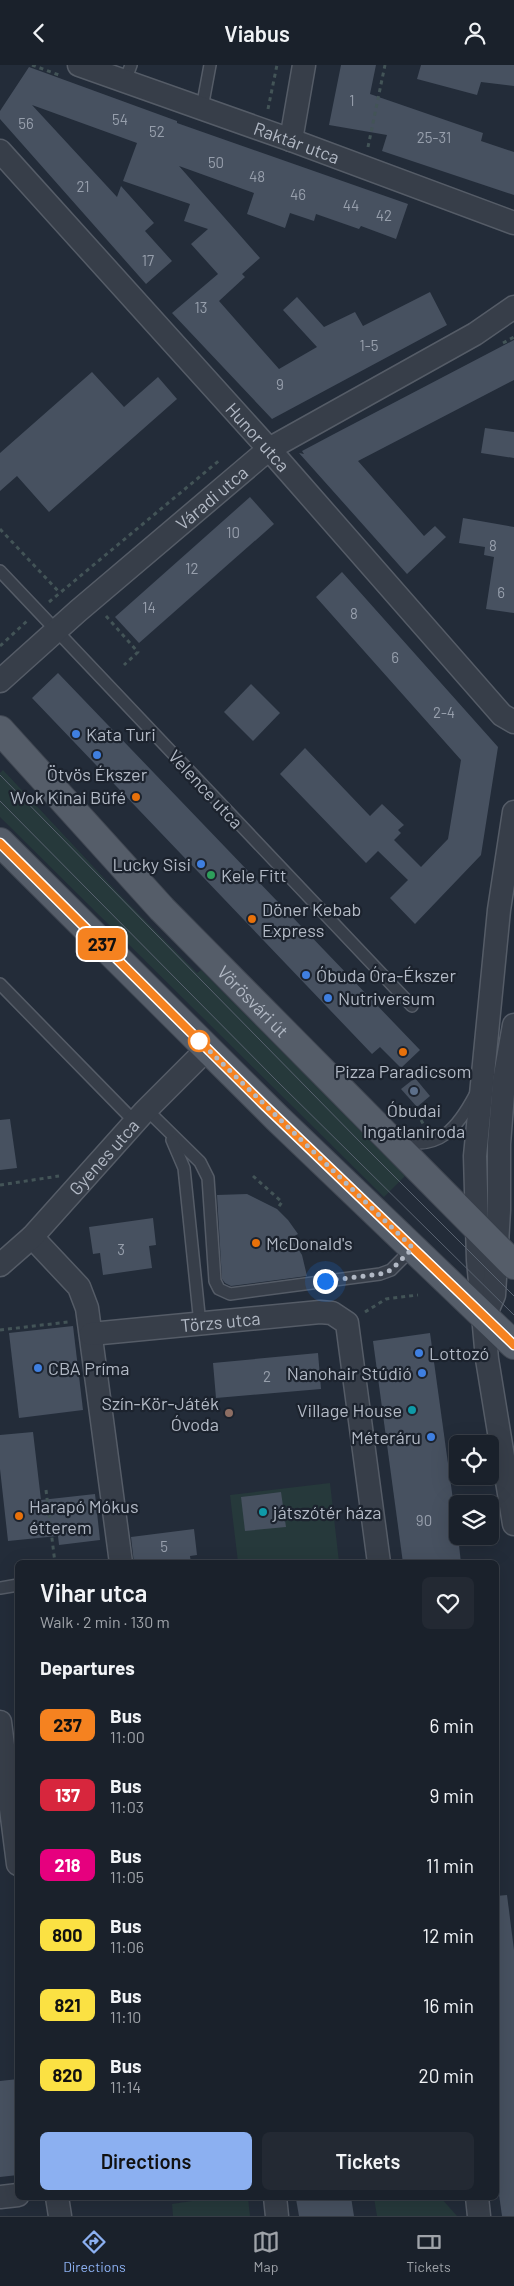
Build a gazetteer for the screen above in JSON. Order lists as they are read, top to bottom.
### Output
{
  "streets": {
    "main road": ["Vörösvári út"],
    "street": [
      "Raktár utca",
      "Hunor utca",
      "Váradi utca",
      "Gyenes utca",
      "Törzs utca"
    ],
    "lane": ["Velence utca"]
  },
  "crossings": [
    ["Hunor utca", "Váradi utca"],
    ["Váradi utca", "Velence utca"]
  ],
  "places": [
    "Kata Turi",
    "Ötvös Ékszer",
    "Wok Kinai Büfé",
    "Lucky Sisi",
    "Kele Fitt",
    "Döner Kebab Express",
    "Óbuda Óra-Ékszer",
    "Nutriversum",
    "Pizza Paradicsom",
    "Óbudai Ingatlaniroda",
    "McDonald's",
    "Lottozó",
    "CBA Príma",
    "Nanohair Stúdió",
    "Village House",
    "Szín-Kör-Játék Óvoda",
    "Méteráru",
    "játszótér háza",
    "Harapó Mókus étterem"
  ],
  "lines": ["bus line 237"],
  "house_numbers": [
    "1",
    "54",
    "56",
    "52",
    "25-31",
    "50",
    "48",
    "21",
    "46",
    "44",
    "42",
    "17",
    "13",
    "1-5",
    "9",
    "10",
    "8",
    "12",
    "6",
    "14",
    "8",
    "6",
    "2-4",
    "3",
    "2",
    "90",
    "5"
  ],
  "page": {
    "header": "Viabus",
    "on_map": "237",
    "heading": [
      ["Vihar utca", "Walk · 2 min · 130 m"],
      "Departures"
    ],
    "list": [
      {
        "mark": "237",
        "name": "Bus",
        "note": "11:00",
        "value": "6 min"
      },
      {
        "mark": "137",
        "name": "Bus",
        "note": "11:03",
        "value": "9 min"
      },
      {
        "mark": "218",
        "name": "Bus",
        "note": "11:05",
        "value": "11 min"
      },
      {
        "mark": "800",
        "name": "Bus",
        "note": "11:06",
        "value": "12 min"
      },
      {
        "mark": "821",
        "name": "Bus",
        "note": "11:10",
        "value": "16 min"
      },
      {
        "mark": "820",
        "name": "Bus",
        "note": "11:14",
        "value": "20 min"
      }
    ],
    "buttons": ["Directions", "Tickets"],
    "tabs": ["Directions", "Map", "Tickets"]
  }
}
